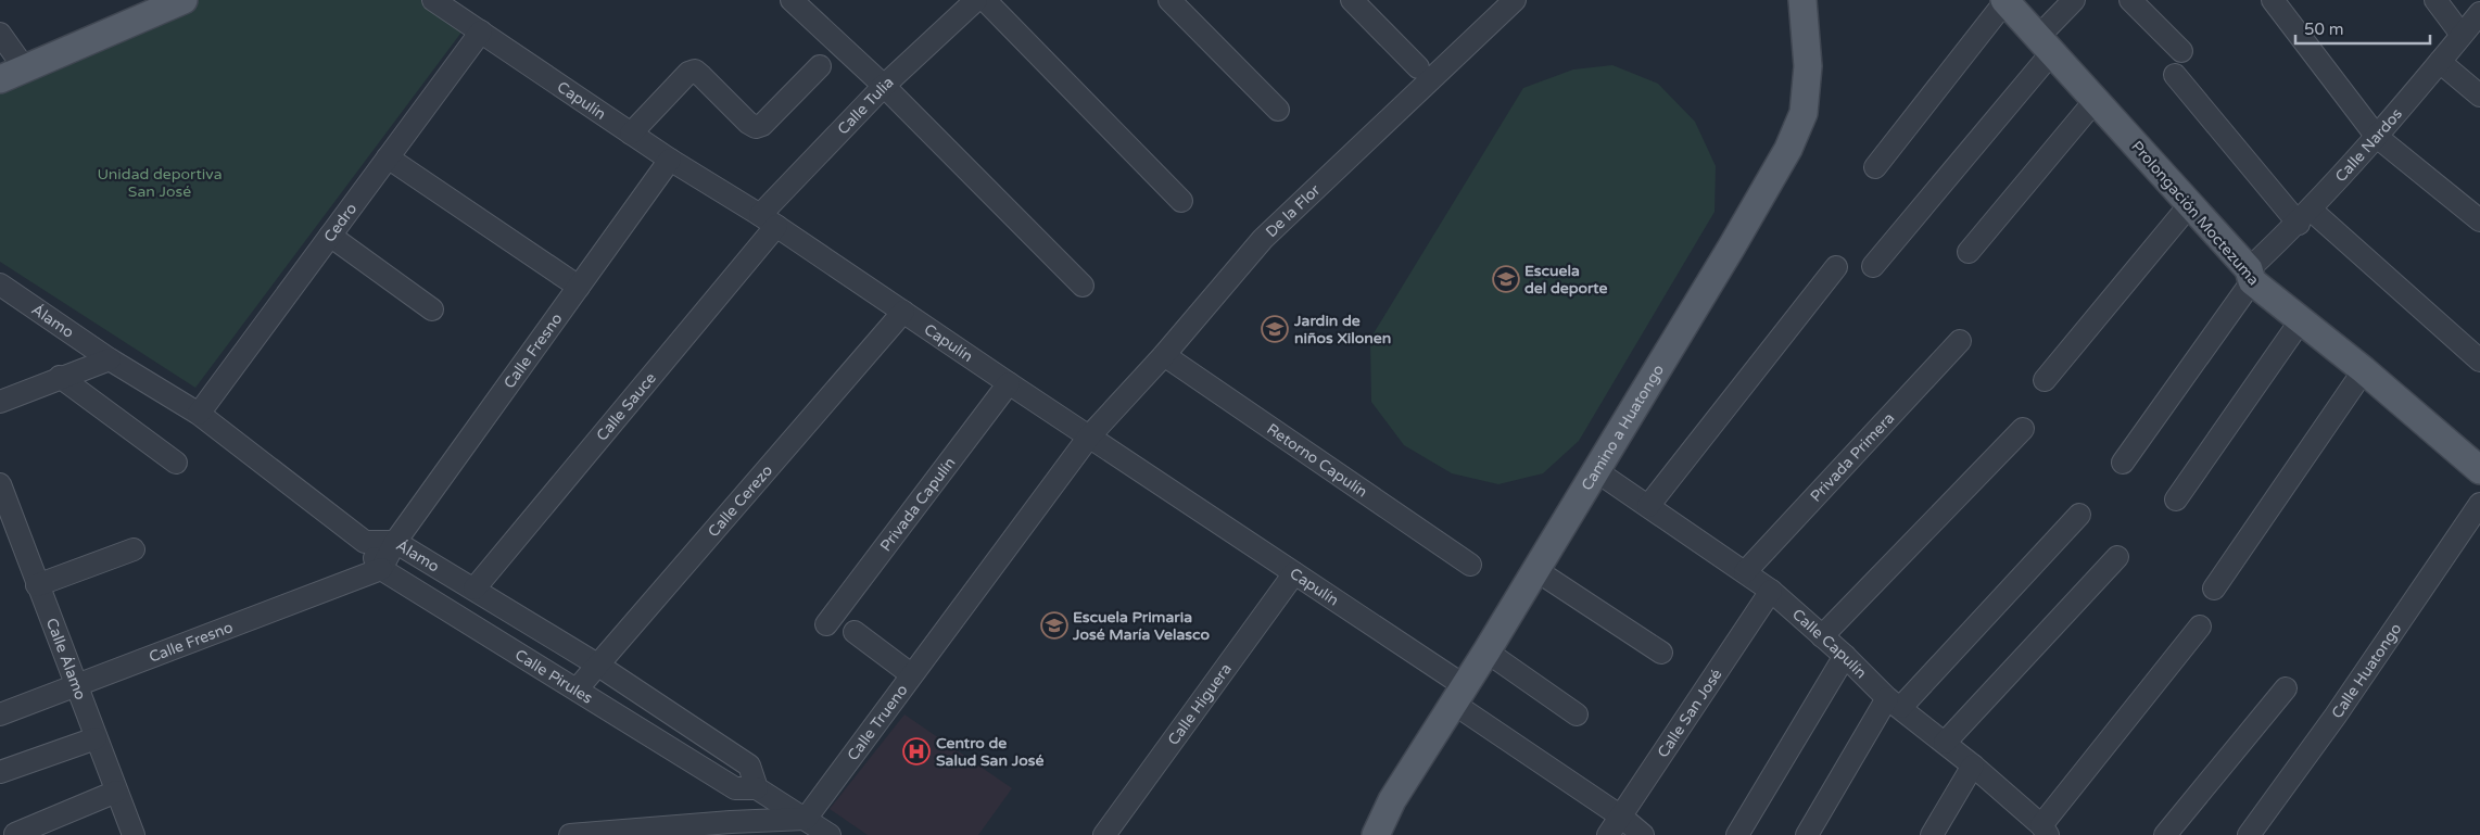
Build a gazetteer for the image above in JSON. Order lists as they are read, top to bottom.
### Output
{
  "streets": {
    "main road": ["Prolongación Moctezuma", "Camino a Huatongo"],
    "street": [
      "Capulín",
      "Calle Tulia",
      "Calle Nardos",
      "De la Flor",
      "Cedro",
      "Álamo",
      "Calle Fresno",
      "Calle Sauce",
      "Privada Primera",
      "Retorno Capulín",
      "Calle Cerezo",
      "Privada Capulín",
      "Calle Capulín",
      "Calle Álamo",
      "Calle Huatongo",
      "Calle Pirules",
      "Calle Higuera",
      "Calle San José",
      "Calle Trueno"
    ]
  },
  "crossings": [
    ["Capulín", "Calle Tulia"],
    ["Capulín", "De la Flor"],
    ["Capulín", "Cedro"],
    ["Capulín", "Calle Fresno"],
    ["Capulín", "Calle Sauce"],
    ["Capulín", "Camino a Huatongo"],
    ["Capulín", "Calle Cerezo"],
    ["Capulín", "Privada Capulín"],
    ["Capulín", "Calle Higuera"],
    ["Capulín", "Calle San José"],
    ["Capulín", "Calle Trueno"],
    ["Calle Tulia", "Calle Sauce"],
    ["Calle Nardos", "Prolongación Moctezuma"],
    ["De la Flor", "Retorno Capulín"],
    ["De la Flor", "Calle Trueno"],
    ["Cedro", "Álamo"],
    ["Álamo", "Calle Fresno"],
    ["Álamo", "Calle Sauce"],
    ["Álamo", "Calle Cerezo"],
    ["Álamo", "Calle Pirules"],
    ["Calle Fresno", "Calle Álamo"],
    ["Calle Fresno", "Calle Pirules"],
    ["Camino a Huatongo", "Calle Capulín"],
    ["Privada Primera", "Calle Capulín"],
    ["Calle Cerezo", "Calle Pirules"],
    ["Calle Capulín", "Calle San José"]
  ],
  "parks": ["Unidad deportiva San José"],
  "places": {
    "school or university": ["Escuela del deporte", "Jardin de niños Xilonen", "Escuela Primaria José María Velasco"],
    "hospital": ["Centro de Salud San José"]
  },
  "scale_bar": "50 m"
}
